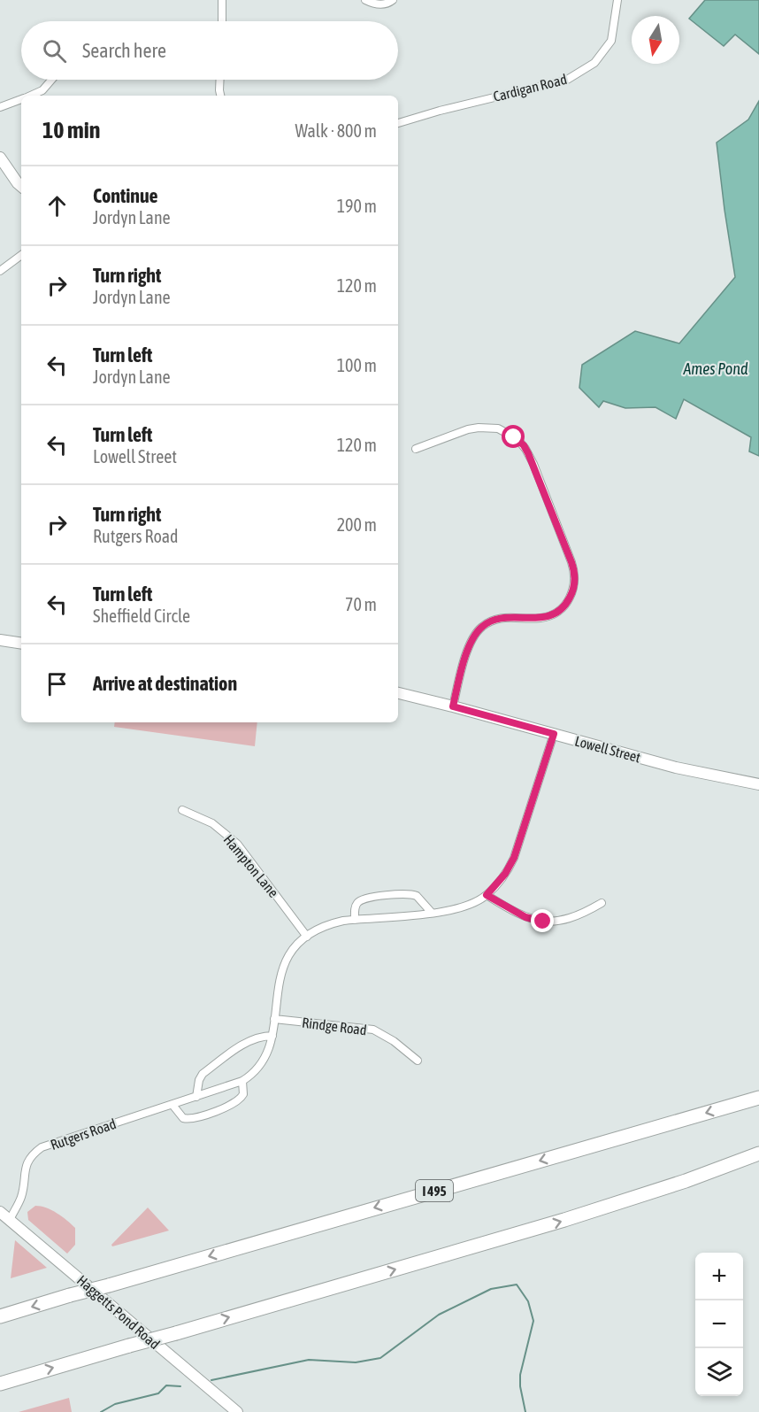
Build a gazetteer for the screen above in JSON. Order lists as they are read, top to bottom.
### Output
{
  "streets": {
    "highway": ["I 495"],
    "main road": ["Lowell Street", "Haggetts Pond Road"],
    "street": [
      "Cardigan Road",
      "Hampton Lane",
      "Rindge Road",
      "Rutgers Road"
    ]
  },
  "crossings": [
    ["Lowell Street", "Rutgers Road"],
    ["Hampton Lane", "Rutgers Road"],
    ["Rindge Road", "Rutgers Road"],
    ["Rutgers Road", "Haggetts Pond Road"]
  ],
  "water": ["Ames Pond"],
  "north": "bottom",
  "page": {
    "search": "Search here",
    "heading": ["10 min", "Walk · 800 m"],
    "list": [
      ["Continue", "Jordyn Lane", "190 m"],
      ["Turn right", "Jordyn Lane", "120 m"],
      ["Turn left", "Jordyn Lane", "100 m"],
      ["Turn left", "Lowell Street", "120 m"],
      ["Turn right", "Rutgers Road", "200 m"],
      ["Turn left", "Sheffield Circle", "70 m"],
      "Arrive at destination"
    ],
    "map_buttons": ["+", "−"]
  }
}
